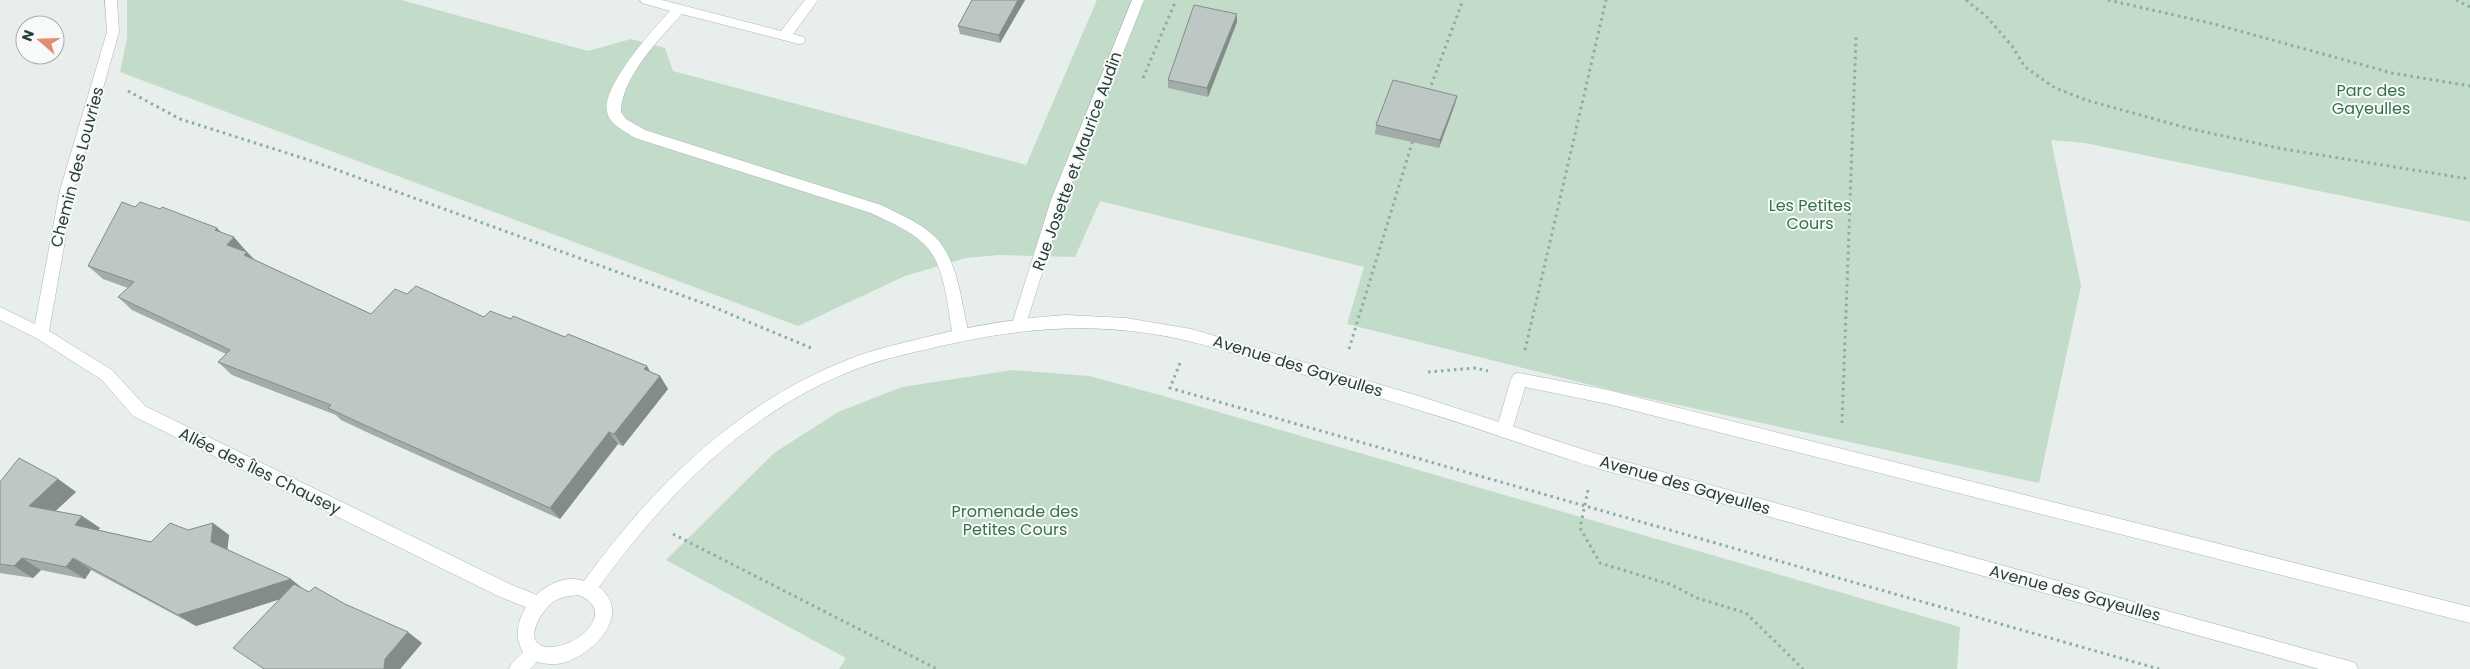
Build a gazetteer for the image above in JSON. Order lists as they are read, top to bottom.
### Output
{
  "streets": {
    "street": [
      "Rue Josette et Maurice Audin",
      "Chemin des Louvries",
      "Avenue des Gayeulles",
      "Allée des Îles Chausey"
    ]
  },
  "crossings": [
    ["Rue Josette et Maurice Audin", "Avenue des Gayeulles"],
    ["Chemin des Louvries", "Allée des Îles Chausey"],
    ["Avenue des Gayeulles", "Allée des Îles Chausey"]
  ],
  "parks": ["Parc des Gayeulles", "Les Petites Cours", "Promenade des Petites Cours"],
  "north": "left"
}
